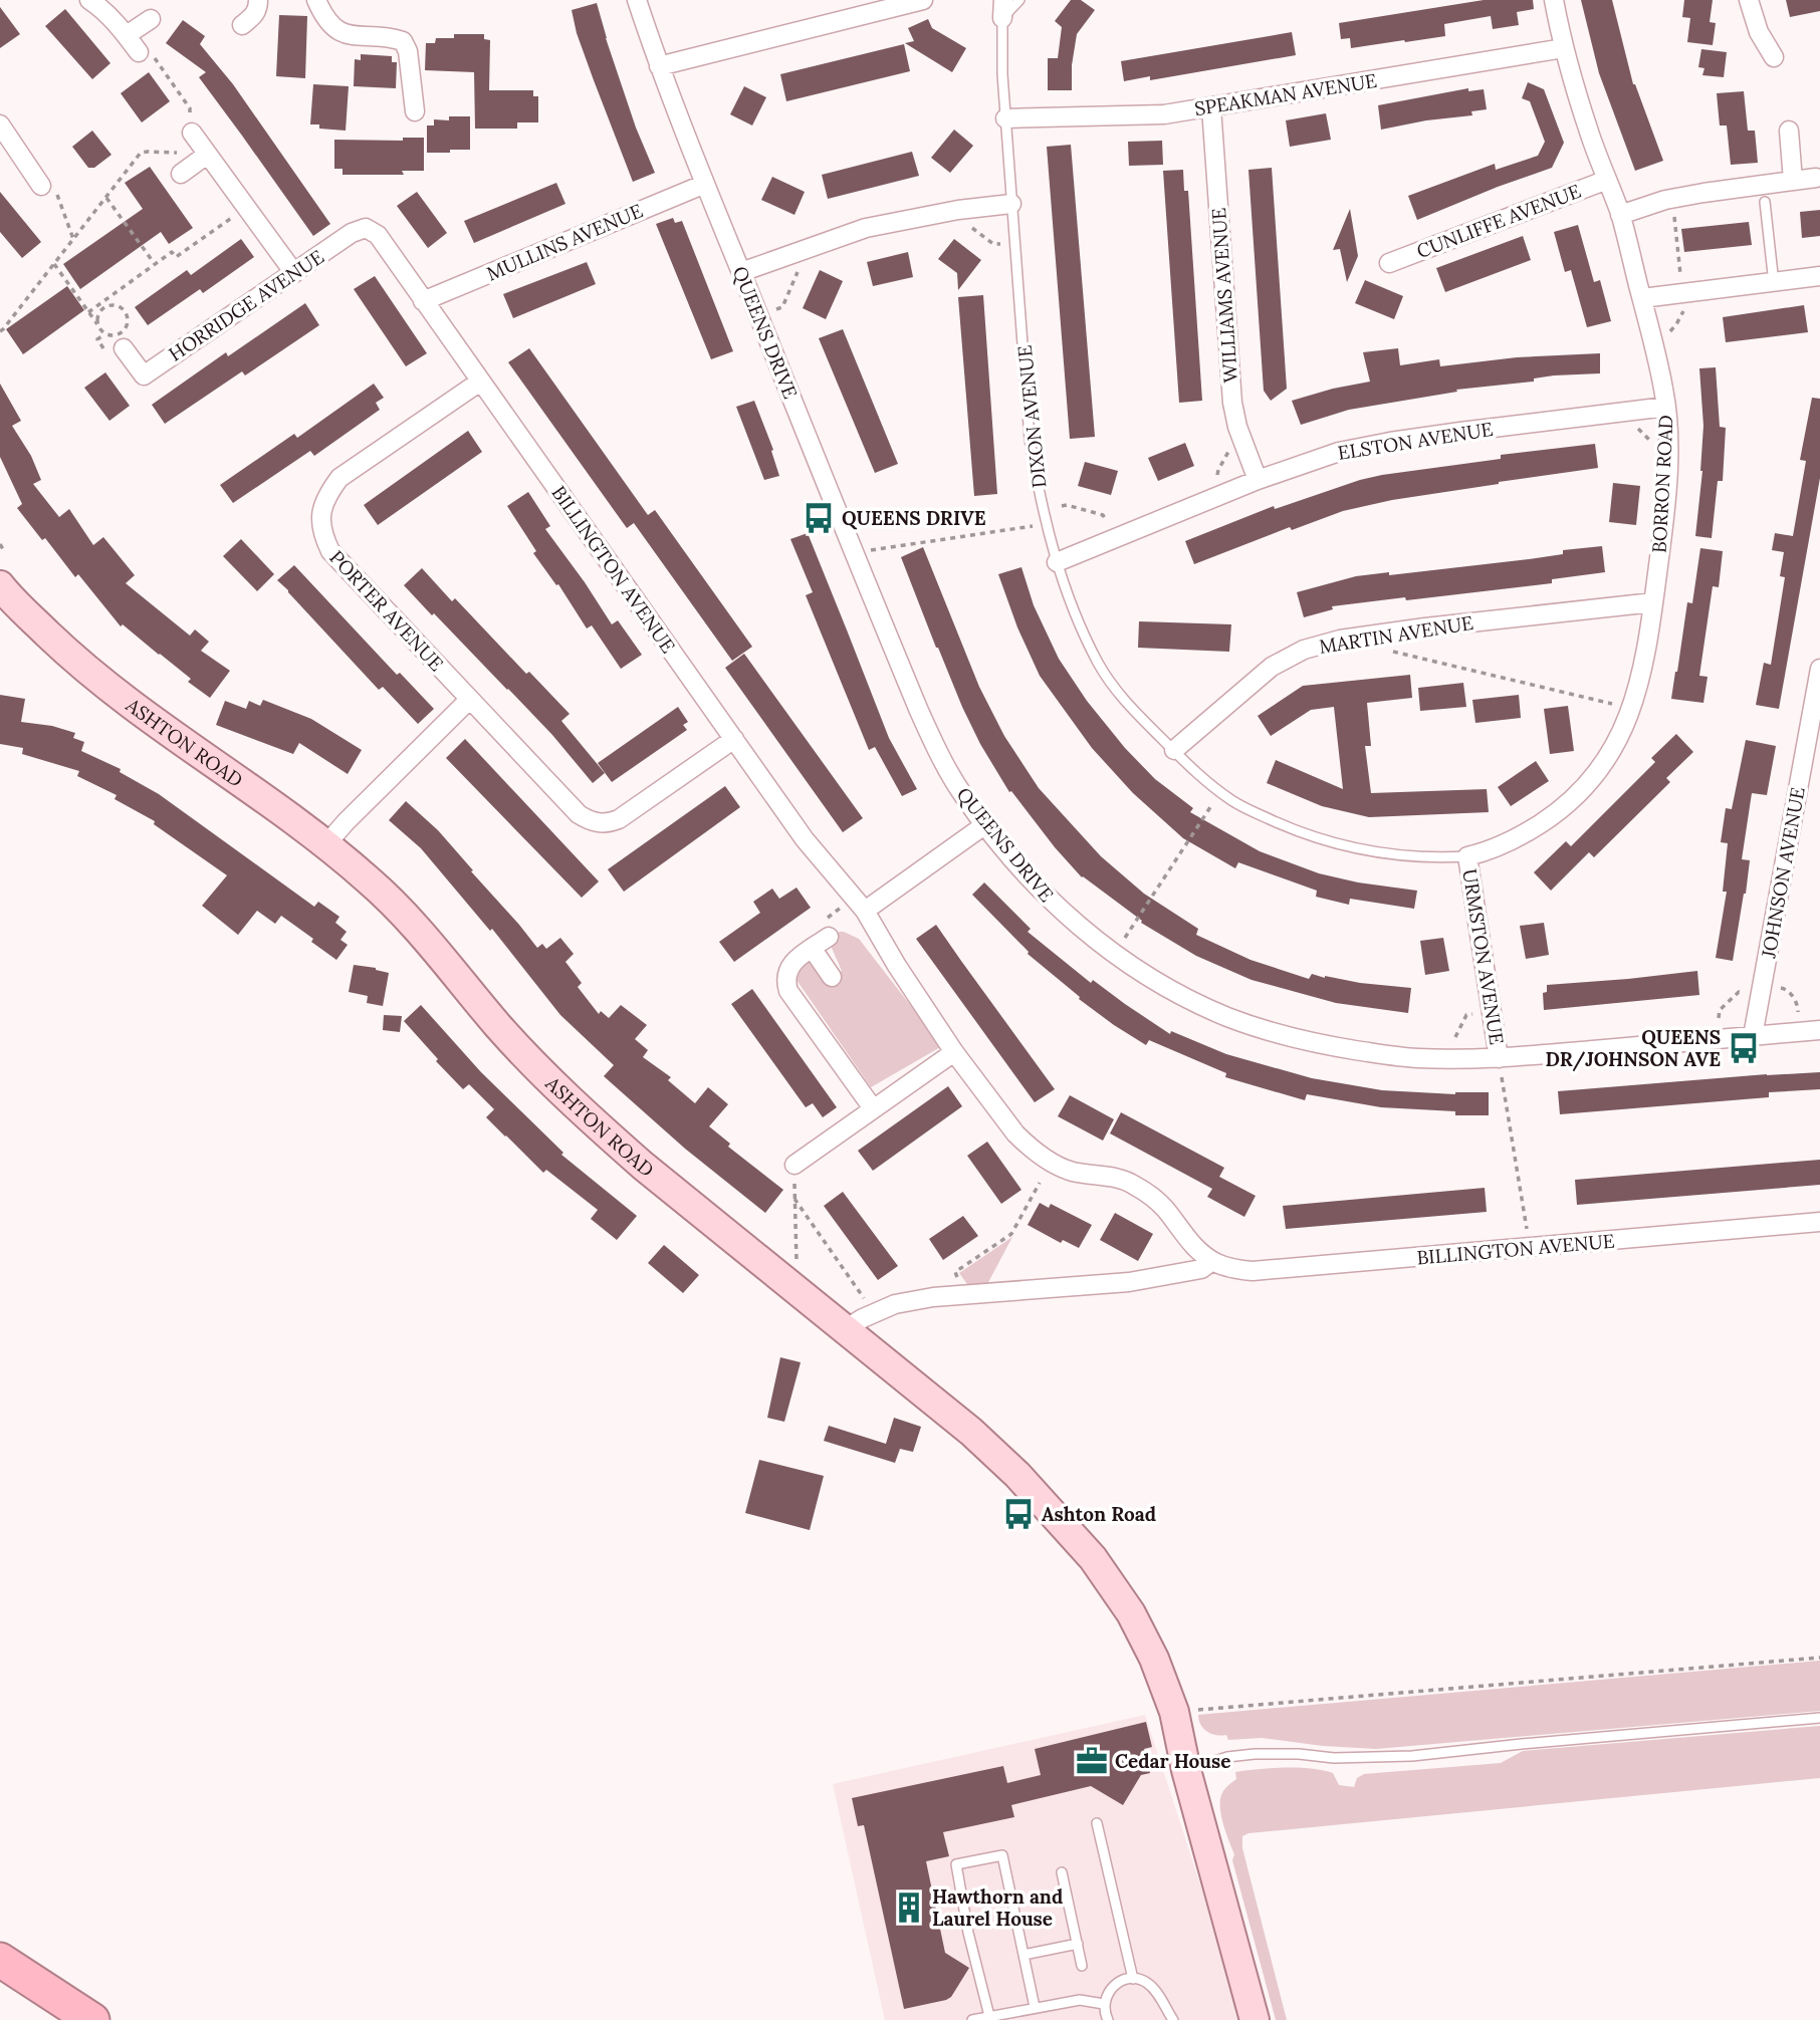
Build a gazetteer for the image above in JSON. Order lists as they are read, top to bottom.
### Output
{
  "streets": {
    "main road": ["ASHTON ROAD"],
    "street": [
      "SPEAKMAN AVENUE",
      "CUNLIFFE AVENUE",
      "MULLINS AVENUE",
      "WILLIAMS AVENUE",
      "HORRIDGE AVENUE",
      "QUEENS DRIVE",
      "ELSTON AVENUE",
      "BORRON ROAD",
      "BILLINGTON AVENUE",
      "PORTER AVENUE",
      "MARTIN AVENUE",
      "JOHNSON AVENUE",
      "URMSTON AVENUE"
    ],
    "lane": ["DIXON AVENUE"]
  },
  "crossings": [
    ["SPEAKMAN AVENUE", "WILLIAMS AVENUE"],
    ["SPEAKMAN AVENUE", "DIXON AVENUE"],
    ["SPEAKMAN AVENUE", "BORRON ROAD"],
    ["CUNLIFFE AVENUE", "BORRON ROAD"],
    ["MULLINS AVENUE", "QUEENS DRIVE"],
    ["MULLINS AVENUE", "BILLINGTON AVENUE"],
    ["WILLIAMS AVENUE", "ELSTON AVENUE"],
    ["HORRIDGE AVENUE", "BILLINGTON AVENUE"],
    ["QUEENS DRIVE", "JOHNSON AVENUE"],
    ["QUEENS DRIVE", "URMSTON AVENUE"],
    ["DIXON AVENUE", "ELSTON AVENUE"],
    ["DIXON AVENUE", "BORRON ROAD"],
    ["DIXON AVENUE", "MARTIN AVENUE"],
    ["DIXON AVENUE", "URMSTON AVENUE"],
    ["ELSTON AVENUE", "BORRON ROAD"],
    ["BORRON ROAD", "MARTIN AVENUE"],
    ["BORRON ROAD", "URMSTON AVENUE"],
    ["BILLINGTON AVENUE", "PORTER AVENUE"]
  ],
  "places": {
    "bus stop": ["QUEENS DRIVE", "QUEENS DR/JOHNSON AVE", "Ashton Road"],
    "office": ["Cedar House"],
    "building": ["Hawthorn and Laurel House"]
  }
}
